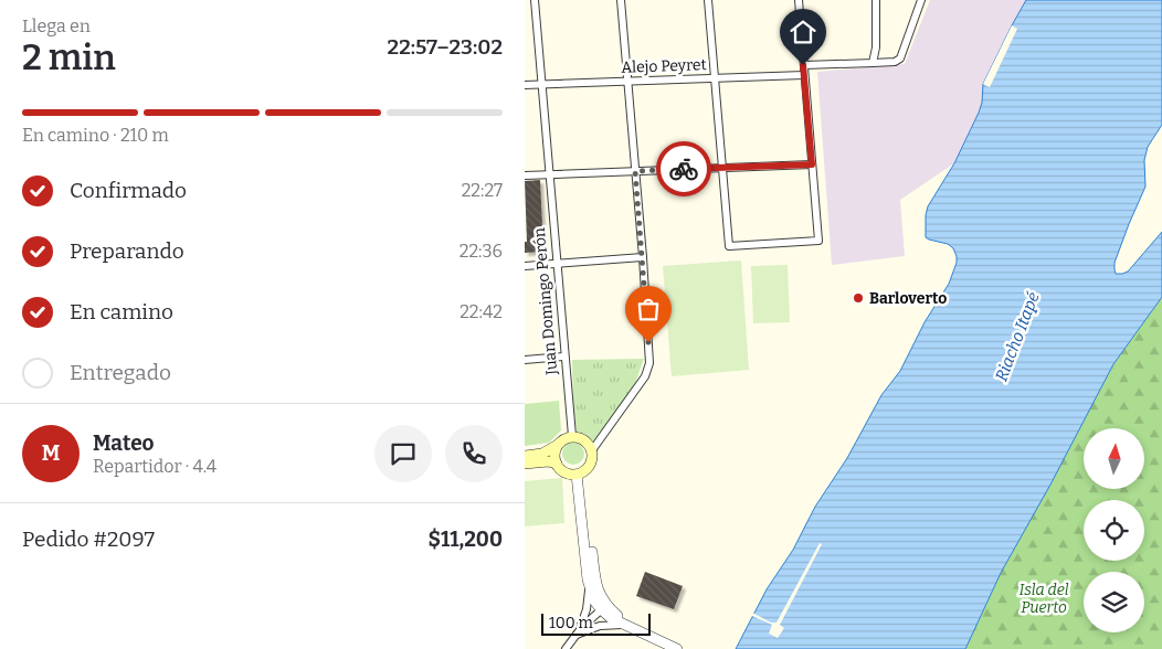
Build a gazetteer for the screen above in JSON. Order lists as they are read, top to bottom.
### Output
{
  "streets": {
    "street": ["Alejo Peyret", "Juan Domingo Perón"]
  },
  "crossings": [
    ["Alejo Peyret", "Juan Domingo Perón"]
  ],
  "water": ["Riacho Itapé"],
  "parks": ["Isla del Puerto"],
  "places": ["Barloverto"],
  "scale_bar": "100 m",
  "north": "top",
  "page": {
    "heading": ["2 min", "Llega en", "22:57–23:02"],
    "panel": [
      "Mateo",
      "Repartidor · 4.4",
      "Pedido #2097",
      "$11,200"
    ],
    "bar": "En camino · 210 m",
    "list": [
      ["Confirmado", "22:27"],
      ["Preparando", "22:36"],
      ["En camino", "22:42"],
      "Entregado"
    ],
    "round": "M",
    "scale": "100 m"
  }
}
